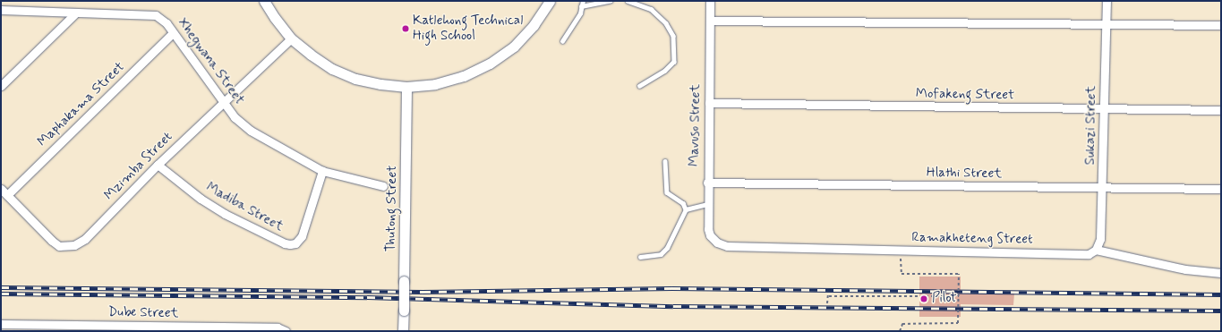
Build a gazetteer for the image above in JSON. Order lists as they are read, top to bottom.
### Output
{
  "streets": {
    "street": [
      "Xhegwana Street",
      "Mofakeng Street",
      "Maphakama Street",
      "Mavuso Street",
      "Sukazi Street",
      "Mzimba Street",
      "Hlathi Street",
      "Madiba Street",
      "Thutong Street",
      "Ramakheteng Street",
      "Dube Street"
    ]
  },
  "crossings": [
    ["Xhegwana Street", "Maphakama Street"],
    ["Xhegwana Street", "Mzimba Street"],
    ["Xhegwana Street", "Madiba Street"],
    ["Mofakeng Street", "Mavuso Street"],
    ["Mofakeng Street", "Sukazi Street"],
    ["Maphakama Street", "Mzimba Street"],
    ["Mavuso Street", "Hlathi Street"],
    ["Mavuso Street", "Ramakheteng Street"],
    ["Sukazi Street", "Hlathi Street"],
    ["Sukazi Street", "Ramakheteng Street"],
    ["Mzimba Street", "Madiba Street"]
  ],
  "places": ["Katlehong Technical High School", "Pilot"]
}
